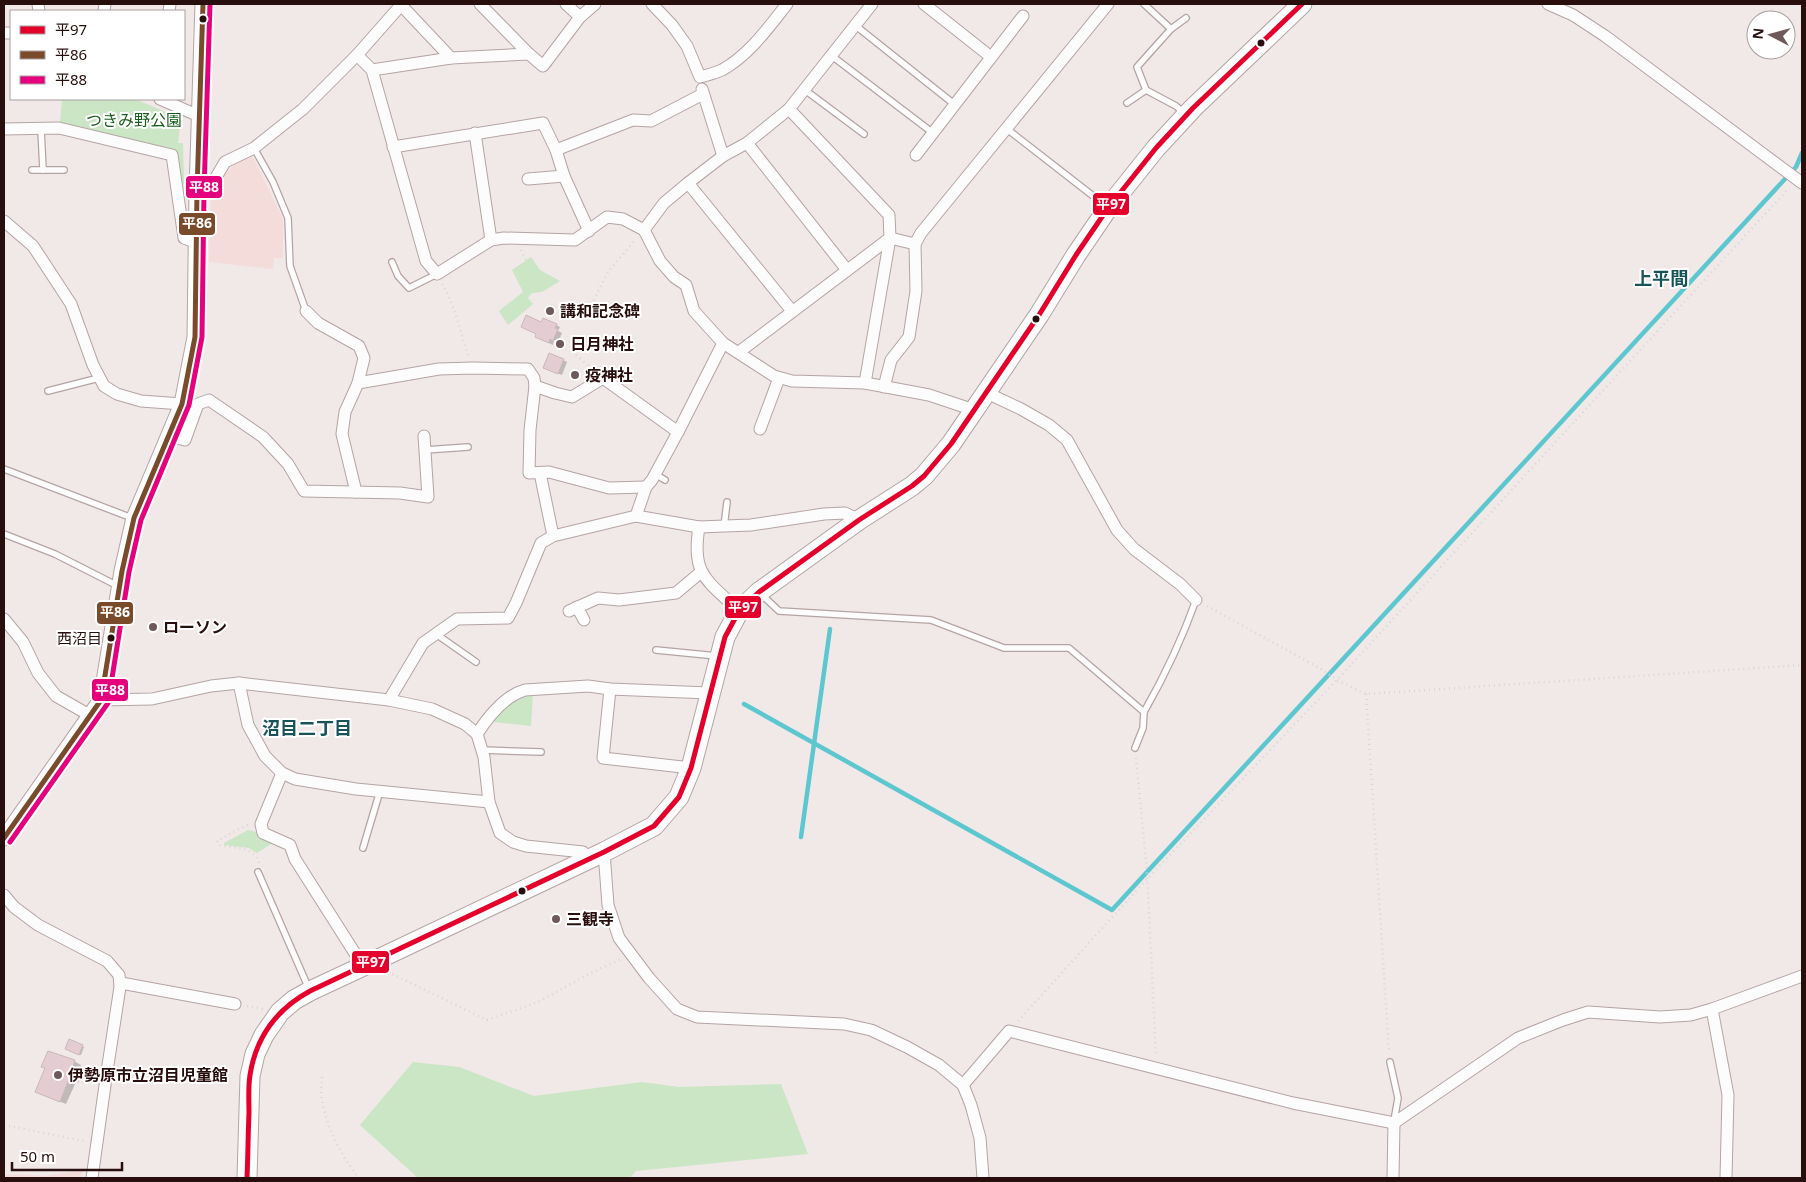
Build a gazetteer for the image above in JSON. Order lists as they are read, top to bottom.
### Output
{
  "districts": ["上平間", "沼目二丁目"],
  "parks": ["つきみ野公園"],
  "places": [
    "講和記念碑",
    "日月神社",
    "疫神社",
    "ローソン",
    "西沼目",
    "三観寺",
    "伊勢原市立沼目児童館"
  ],
  "lines": ["transit line 平97", "transit line 平86", "transit line 平88"],
  "legend": ["平97", "平86", "平88"],
  "scale_bar": "50 m",
  "north": "left"
}
